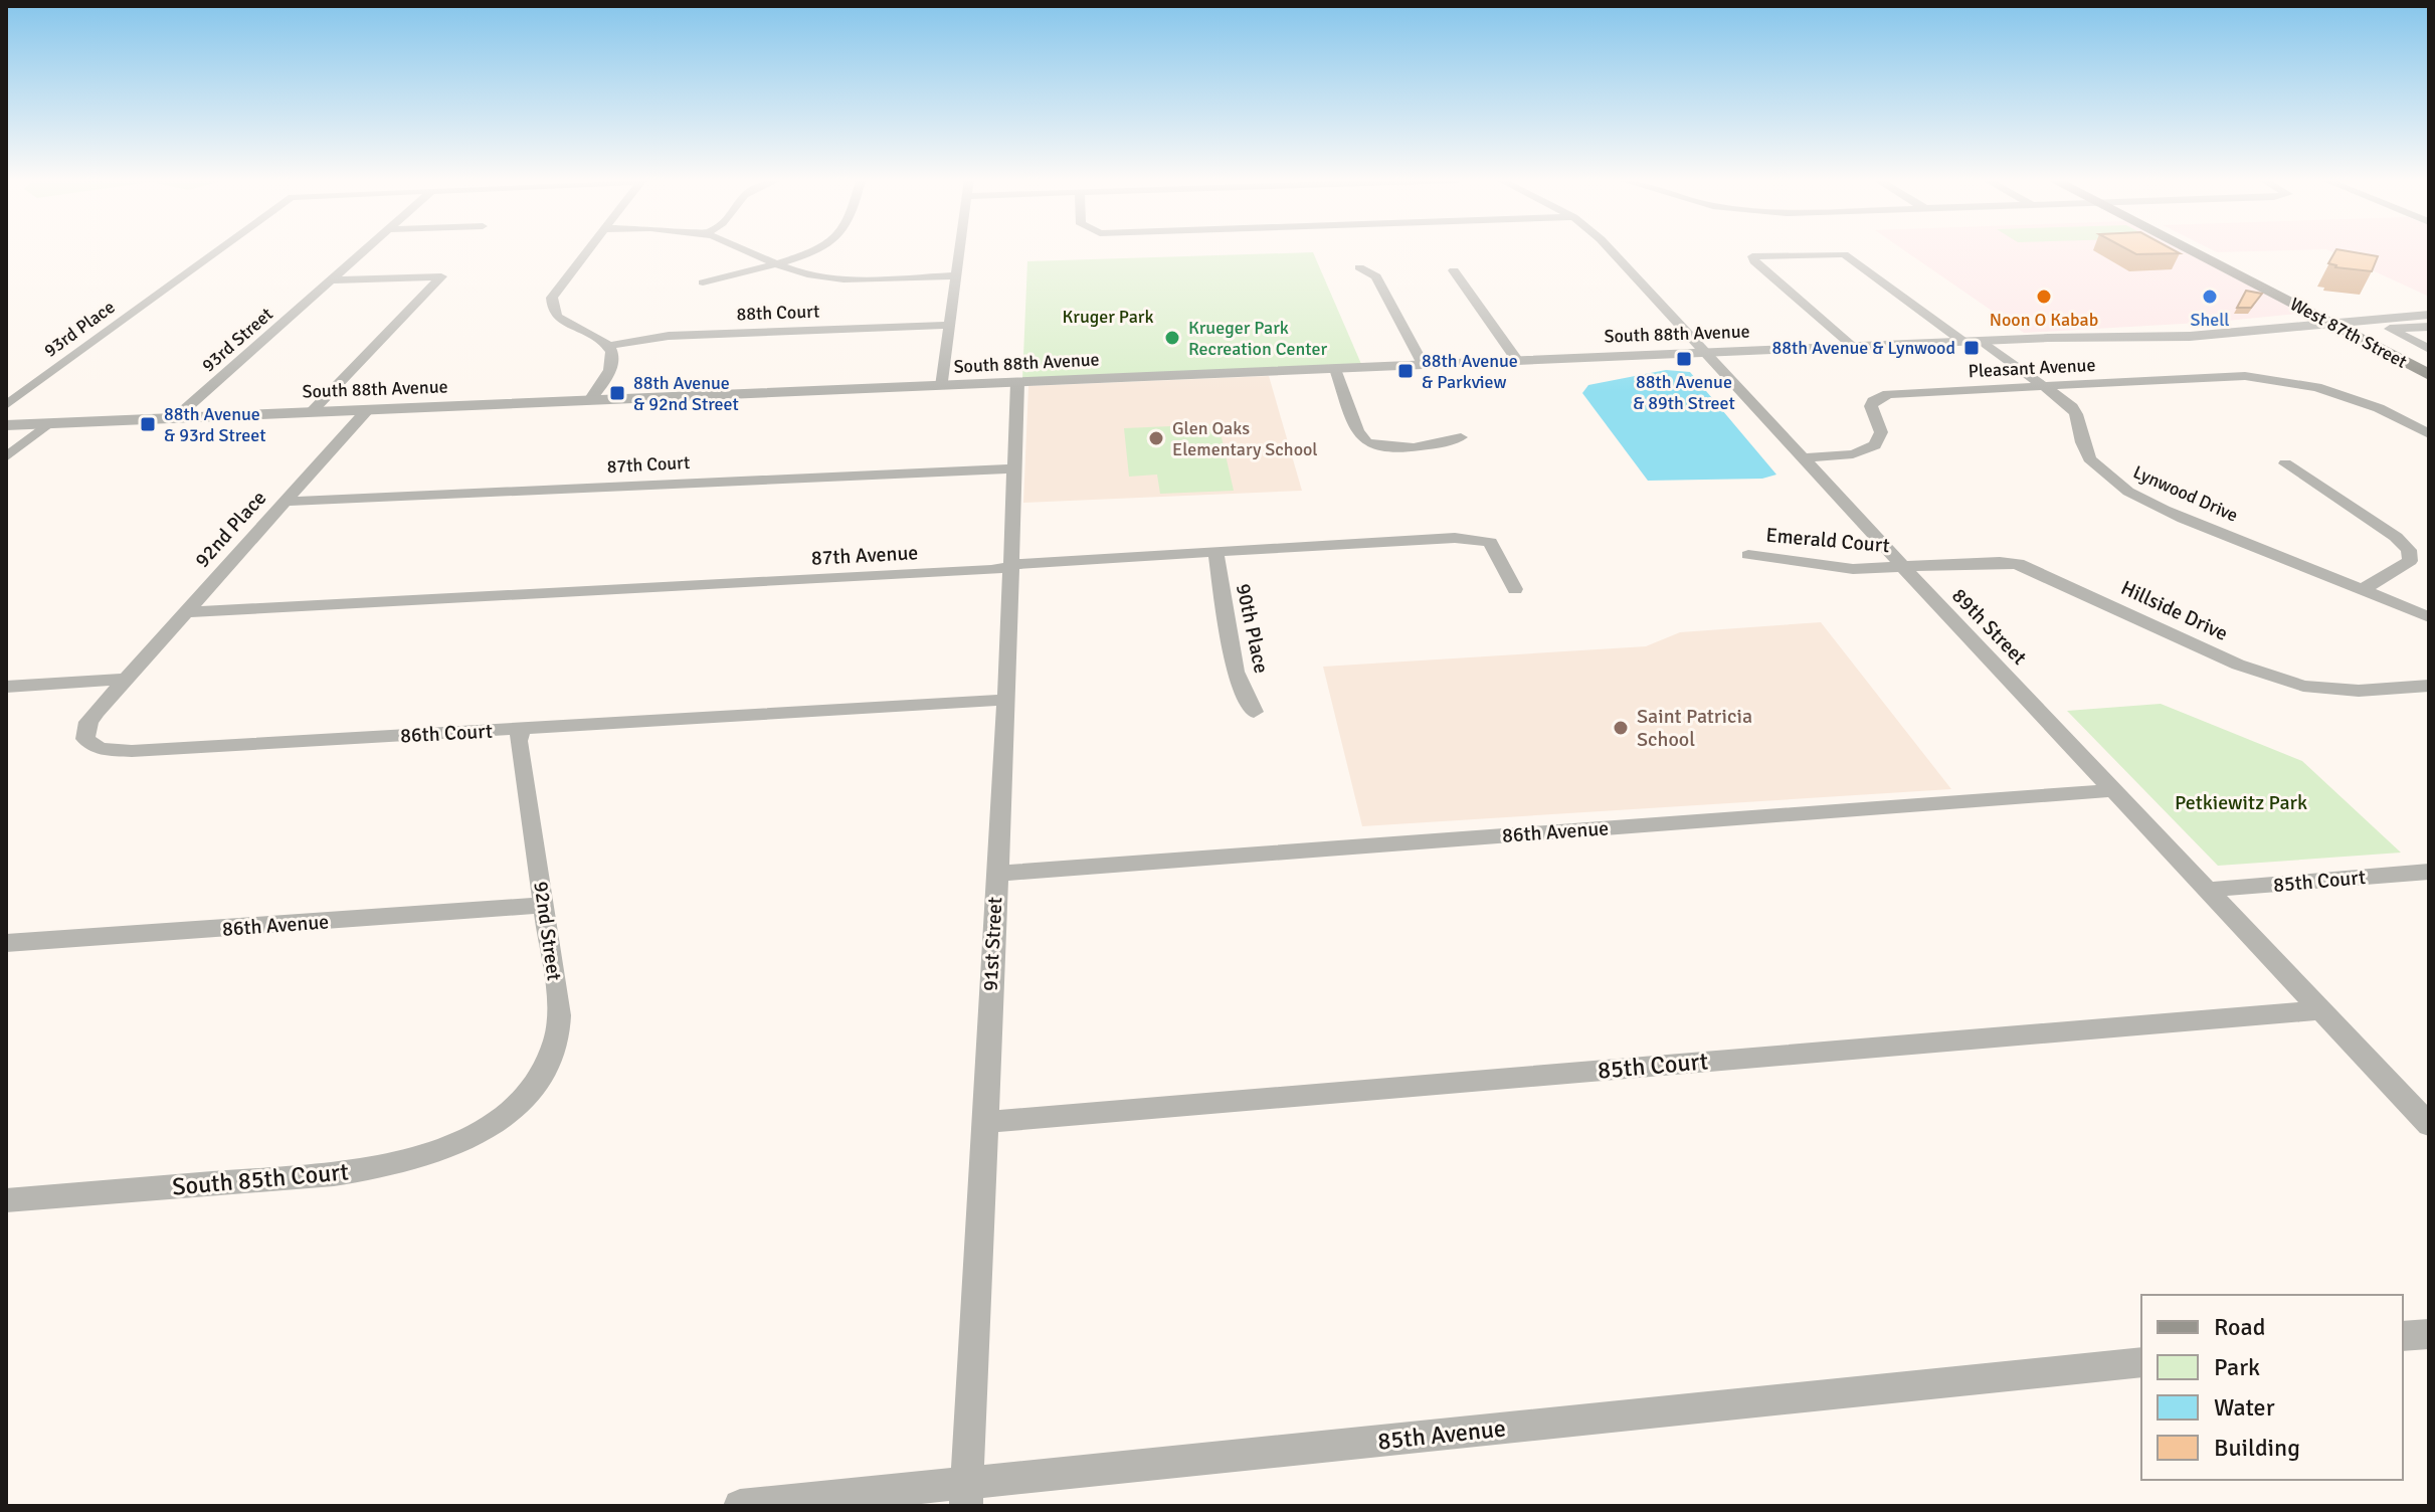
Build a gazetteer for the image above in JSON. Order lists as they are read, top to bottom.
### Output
{
  "streets": {
    "main road": ["West 87th Street"],
    "street": [
      "88th Court",
      "93rd Place",
      "South 88th Avenue",
      "93rd Street",
      "Pleasant Avenue",
      "87th Court",
      "Lynwood Drive",
      "92nd Place",
      "Emerald Court",
      "87th Avenue",
      "Hillside Drive",
      "89th Street",
      "90th Place",
      "86th Court",
      "86th Avenue",
      "85th Court",
      "92nd Street",
      "91st Street",
      "South 85th Court",
      "85th Avenue"
    ]
  },
  "crossings": [
    ["West 87th Street", "South 88th Avenue"],
    ["South 88th Avenue", "93rd Street"],
    ["South 88th Avenue", "Lynwood Drive"],
    ["South 88th Avenue", "92nd Place"],
    ["South 88th Avenue", "89th Street"],
    ["South 88th Avenue", "91st Street"],
    ["Pleasant Avenue", "Lynwood Drive"],
    ["Pleasant Avenue", "89th Street"],
    ["87th Court", "92nd Place"],
    ["87th Court", "91st Street"],
    ["92nd Place", "87th Avenue"],
    ["92nd Place", "86th Court"],
    ["Emerald Court", "Hillside Drive"],
    ["Emerald Court", "89th Street"],
    ["87th Avenue", "90th Place"],
    ["87th Avenue", "91st Street"],
    ["Hillside Drive", "89th Street"],
    ["89th Street", "86th Avenue"],
    ["89th Street", "85th Court"],
    ["86th Court", "92nd Street"],
    ["86th Court", "91st Street"],
    ["86th Avenue", "92nd Street"],
    ["86th Avenue", "91st Street"],
    ["85th Court", "91st Street"],
    ["92nd Street", "South 85th Court"],
    ["91st Street", "85th Avenue"]
  ],
  "parks": ["Kruger Park", "Petkiewitz Park"],
  "places": {
    "other": [
      "Noon O Kabab",
      "Shell",
      "Krueger Park Recreation Center",
      "Glen Oaks Elementary School",
      "Saint Patricia School"
    ],
    "transit": [
      "88th Avenue & Lynwood",
      "88th Avenue & 89th Street",
      "88th Avenue & Parkview",
      "88th Avenue & 92nd Street",
      "88th Avenue & 93rd Street"
    ]
  },
  "legend": [
    "Road",
    "Park",
    "Water",
    "Building"
  ]
}
